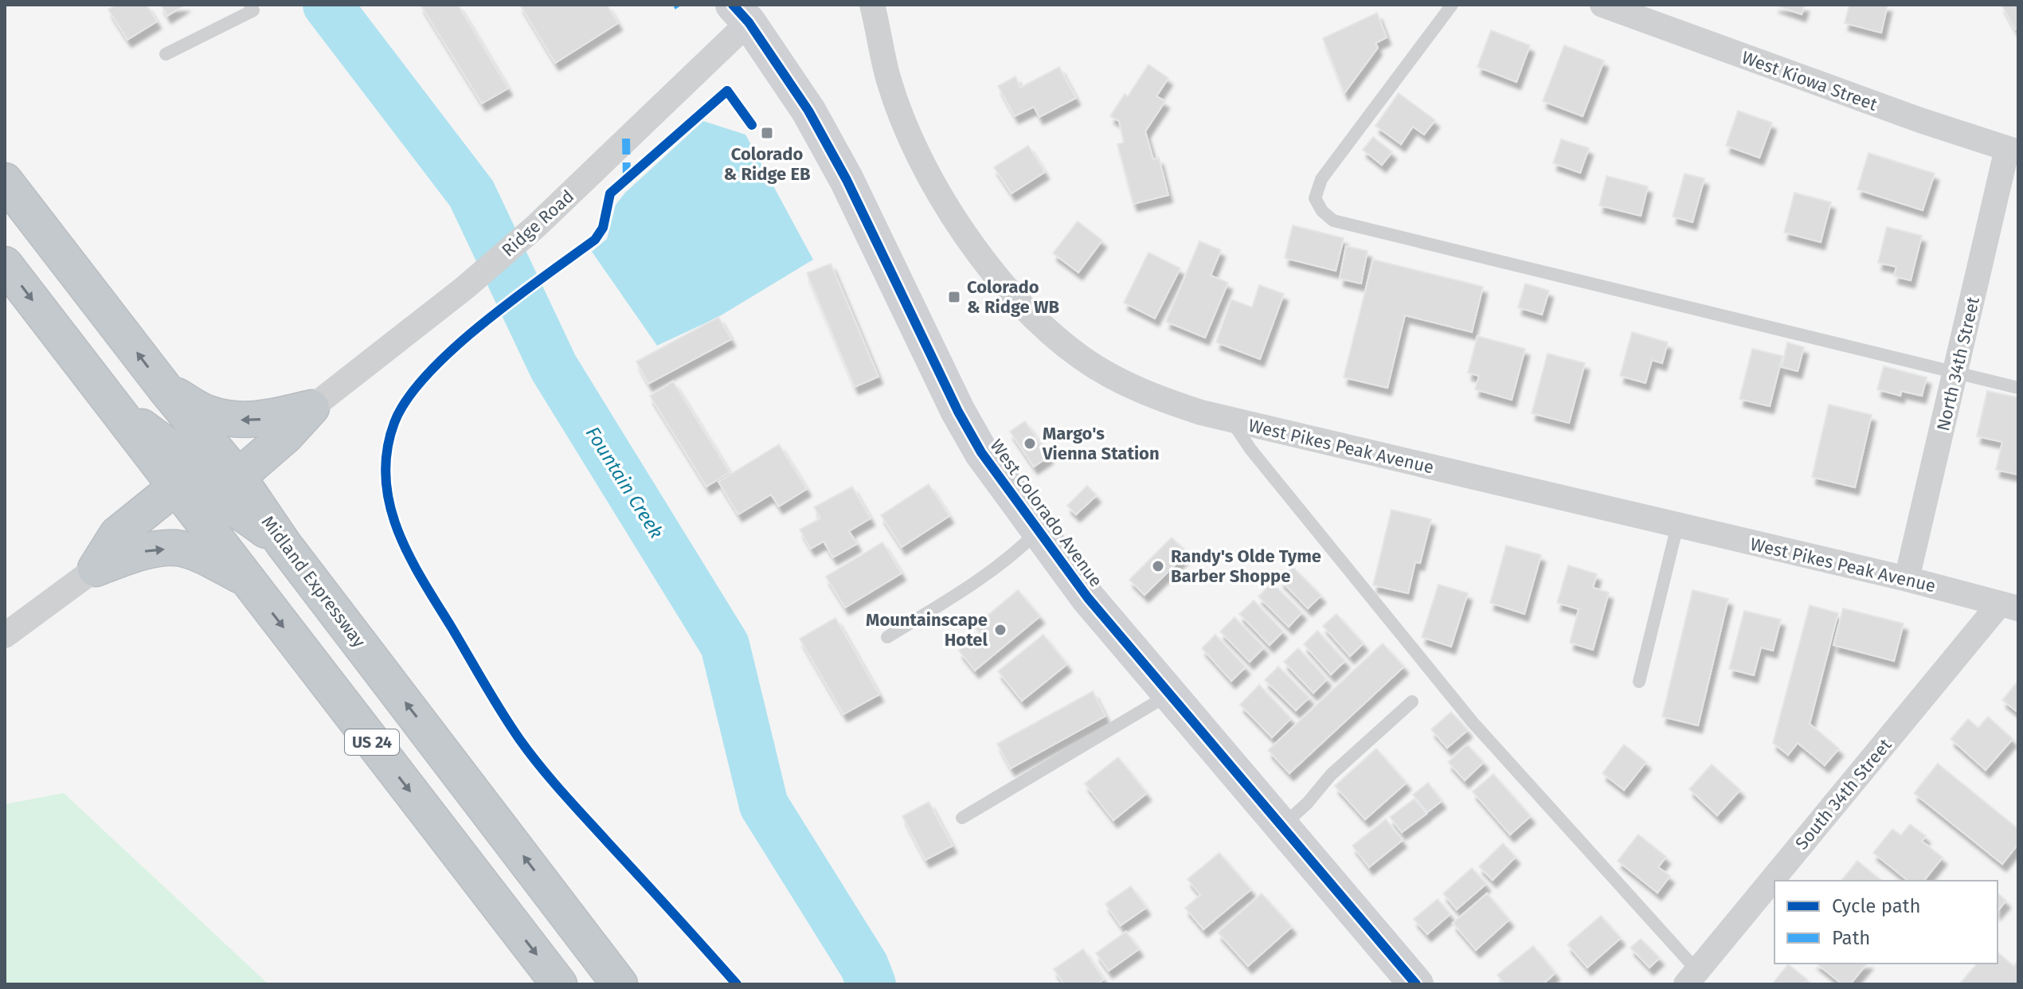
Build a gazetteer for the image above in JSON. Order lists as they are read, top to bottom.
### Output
{
  "streets": {
    "highway": ["Midland Expressway", "US 24"],
    "main road": ["West Colorado Avenue"],
    "street": [
      "West Kiowa Street",
      "Ridge Road",
      "North 34th Street",
      "West Pikes Peak Avenue",
      "South 34th Street"
    ]
  },
  "crossings": [
    ["West Kiowa Street", "North 34th Street"],
    ["Ridge Road", "West Colorado Avenue"],
    ["North 34th Street", "West Pikes Peak Avenue"],
    ["West Pikes Peak Avenue", "South 34th Street"]
  ],
  "water": ["Fountain Creek"],
  "places": {
    "transit": ["Colorado & Ridge EB", "Colorado & Ridge WB"],
    "other": ["Margo's Vienna Station", "Randy's Olde Tyme Barber Shoppe", "Mountainscape Hotel"]
  },
  "legend": ["Cycle path", "Path"]
}
